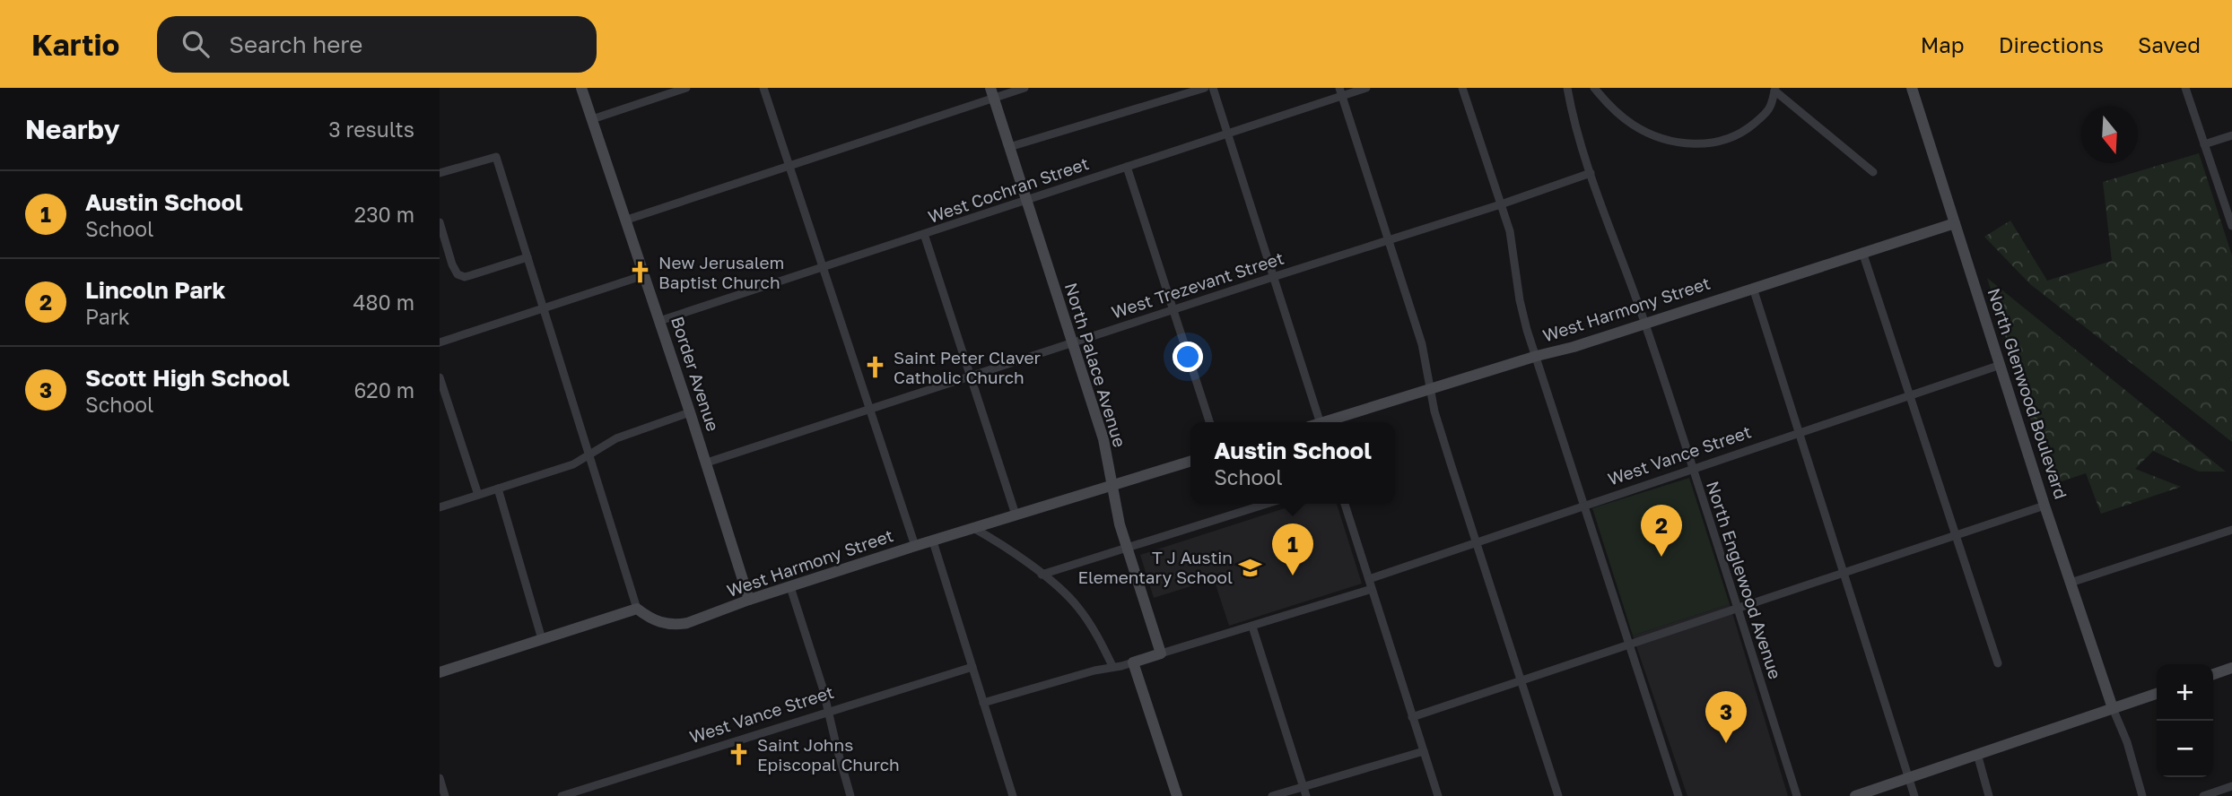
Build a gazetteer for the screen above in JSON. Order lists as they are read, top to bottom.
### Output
{
  "streets": {
    "street": [
      "West Cochran Street",
      "West Trezevant Street",
      "West Harmony Street",
      "North Palace Avenue",
      "Border Avenue",
      "North Glenwood Boulevard",
      "West Vance Street",
      "North Englewood Avenue"
    ]
  },
  "crossings": [
    ["West Cochran Street", "North Palace Avenue"],
    ["West Cochran Street", "Border Avenue"],
    ["West Trezevant Street", "North Palace Avenue"],
    ["West Trezevant Street", "Border Avenue"],
    ["West Trezevant Street", "North Englewood Avenue"],
    ["West Harmony Street", "North Palace Avenue"],
    ["West Harmony Street", "Border Avenue"],
    ["West Harmony Street", "North Glenwood Boulevard"],
    ["West Harmony Street", "North Englewood Avenue"],
    ["North Glenwood Boulevard", "West Vance Street"],
    ["West Vance Street", "North Englewood Avenue"]
  ],
  "places": {
    "church": ["New Jerusalem Baptist Church", "Saint Peter Claver Catholic Church", "Saint Johns Episcopal Church"],
    "school or university": ["T J Austin Elementary School"]
  },
  "north": "bottom",
  "page": {
    "header": "Kartio",
    "search": "Search here",
    "nav": ["Map", "Directions", "Saved"],
    "heading": ["Nearby", "3 results"],
    "list": [
      {
        "mark": "1",
        "name": "Austin School",
        "note": "School",
        "value": "230 m"
      },
      {
        "mark": "2",
        "name": "Lincoln Park",
        "note": "Park",
        "value": "480 m"
      },
      {
        "mark": "3",
        "name": "Scott High School",
        "note": "School",
        "value": "620 m"
      }
    ],
    "popup": ["Austin School", "School"],
    "pins": ["2", "1", "3"],
    "map_buttons": ["+", "−"]
  }
}
